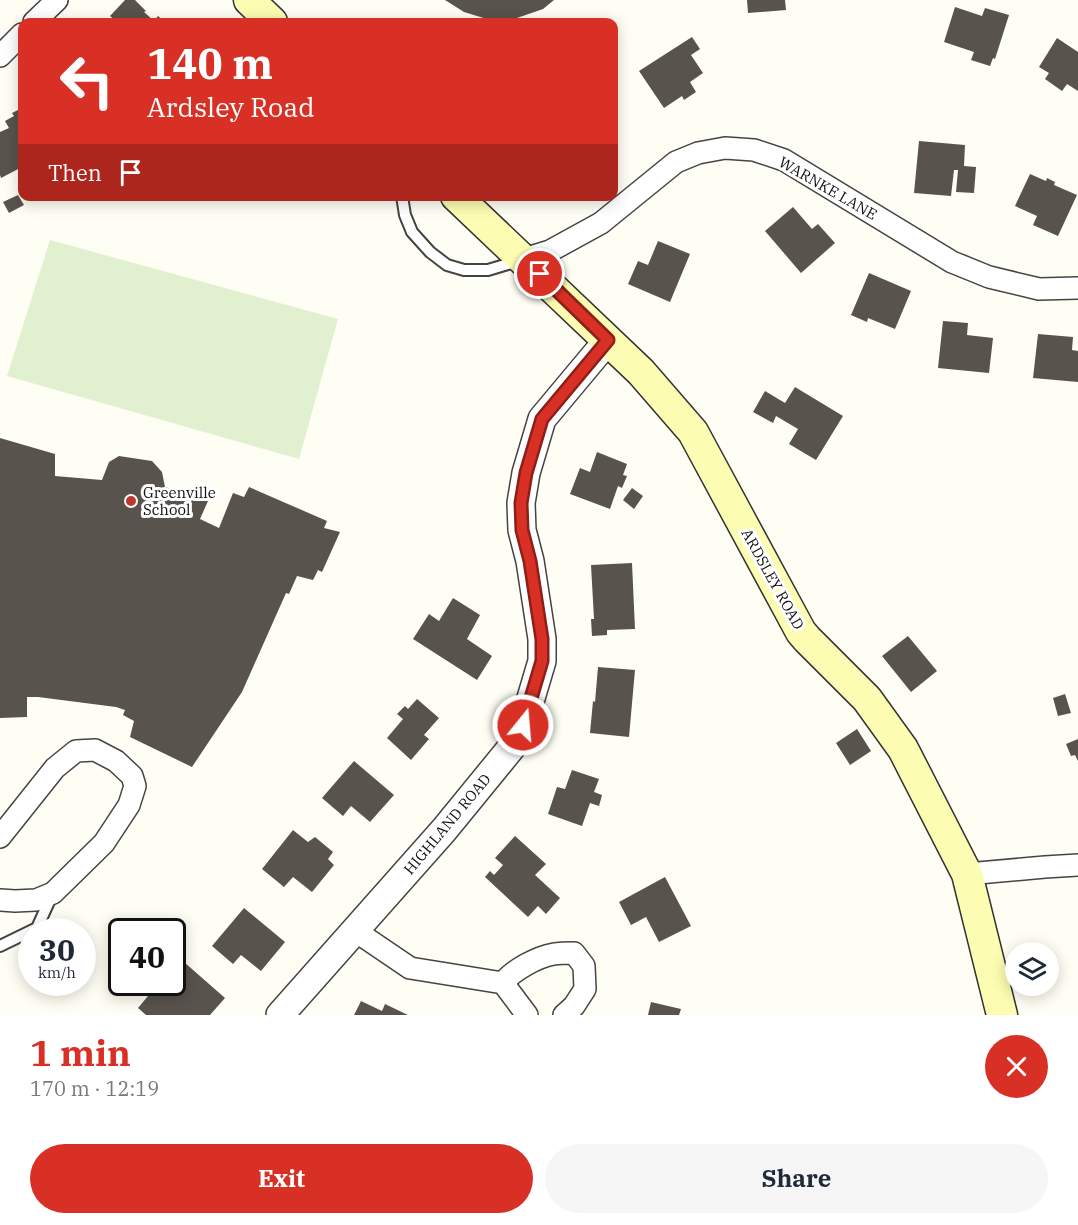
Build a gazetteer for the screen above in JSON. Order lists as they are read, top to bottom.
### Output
{
  "streets": {
    "main road": ["ARDSLEY ROAD"],
    "street": ["WARNKE LANE", "HIGHLAND ROAD"]
  },
  "crossings": [
    ["WARNKE LANE", "ARDSLEY ROAD"],
    ["ARDSLEY ROAD", "HIGHLAND ROAD"]
  ],
  "places": ["Greenville School"],
  "page": {
    "turn": ["140 m", "Ardsley Road"],
    "then": "Then",
    "speed": "30 km/h",
    "limit": "40",
    "heading": ["1 min", "170 m · 12:19"],
    "buttons": ["Exit", "Share"]
  }
}
